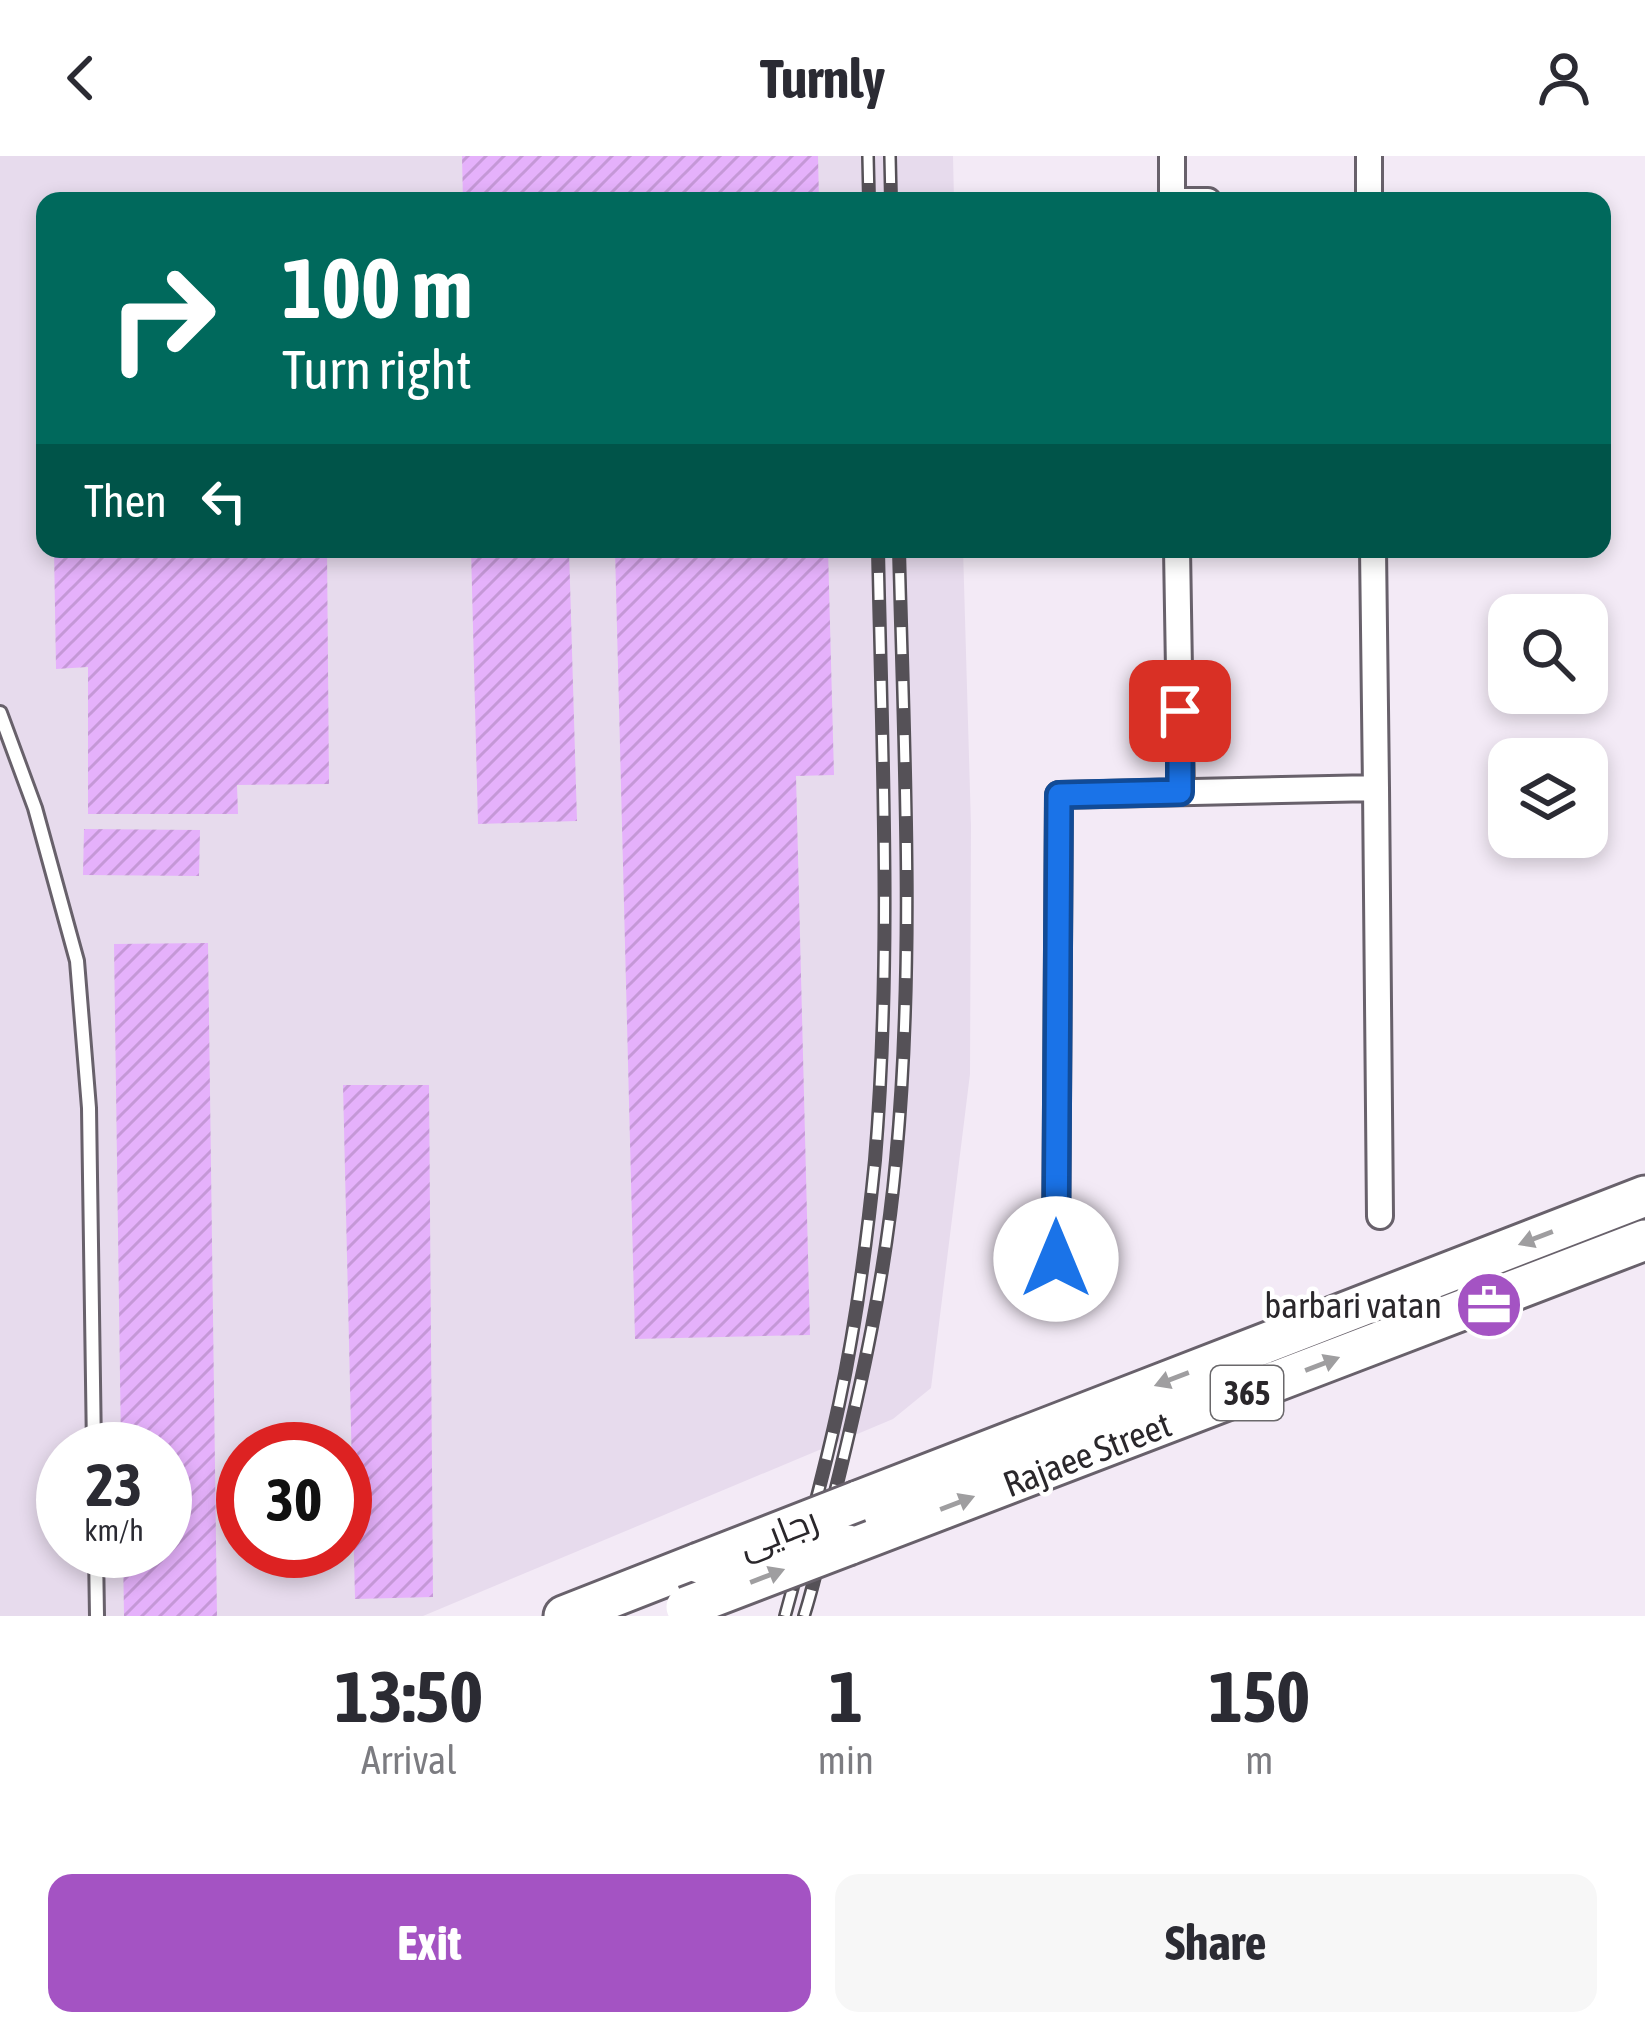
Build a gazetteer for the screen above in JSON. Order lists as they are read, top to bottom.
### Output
{
  "streets": {
    "main road": ["365", "Rajaee Street", "رجایی"]
  },
  "crossings": [
    ["Rajaee Street", "رجایی"]
  ],
  "places": {
    "office": ["barbari vatan"]
  },
  "page": {
    "header": "Turnly",
    "turn": ["100 m", "Turn right"],
    "then": "Then",
    "speed": "23 km/h",
    "limit": "30",
    "eta": [
      "13:50",
      "Arrival",
      "1",
      "min",
      "150",
      "m"
    ],
    "buttons": ["Exit", "Share"]
  }
}
